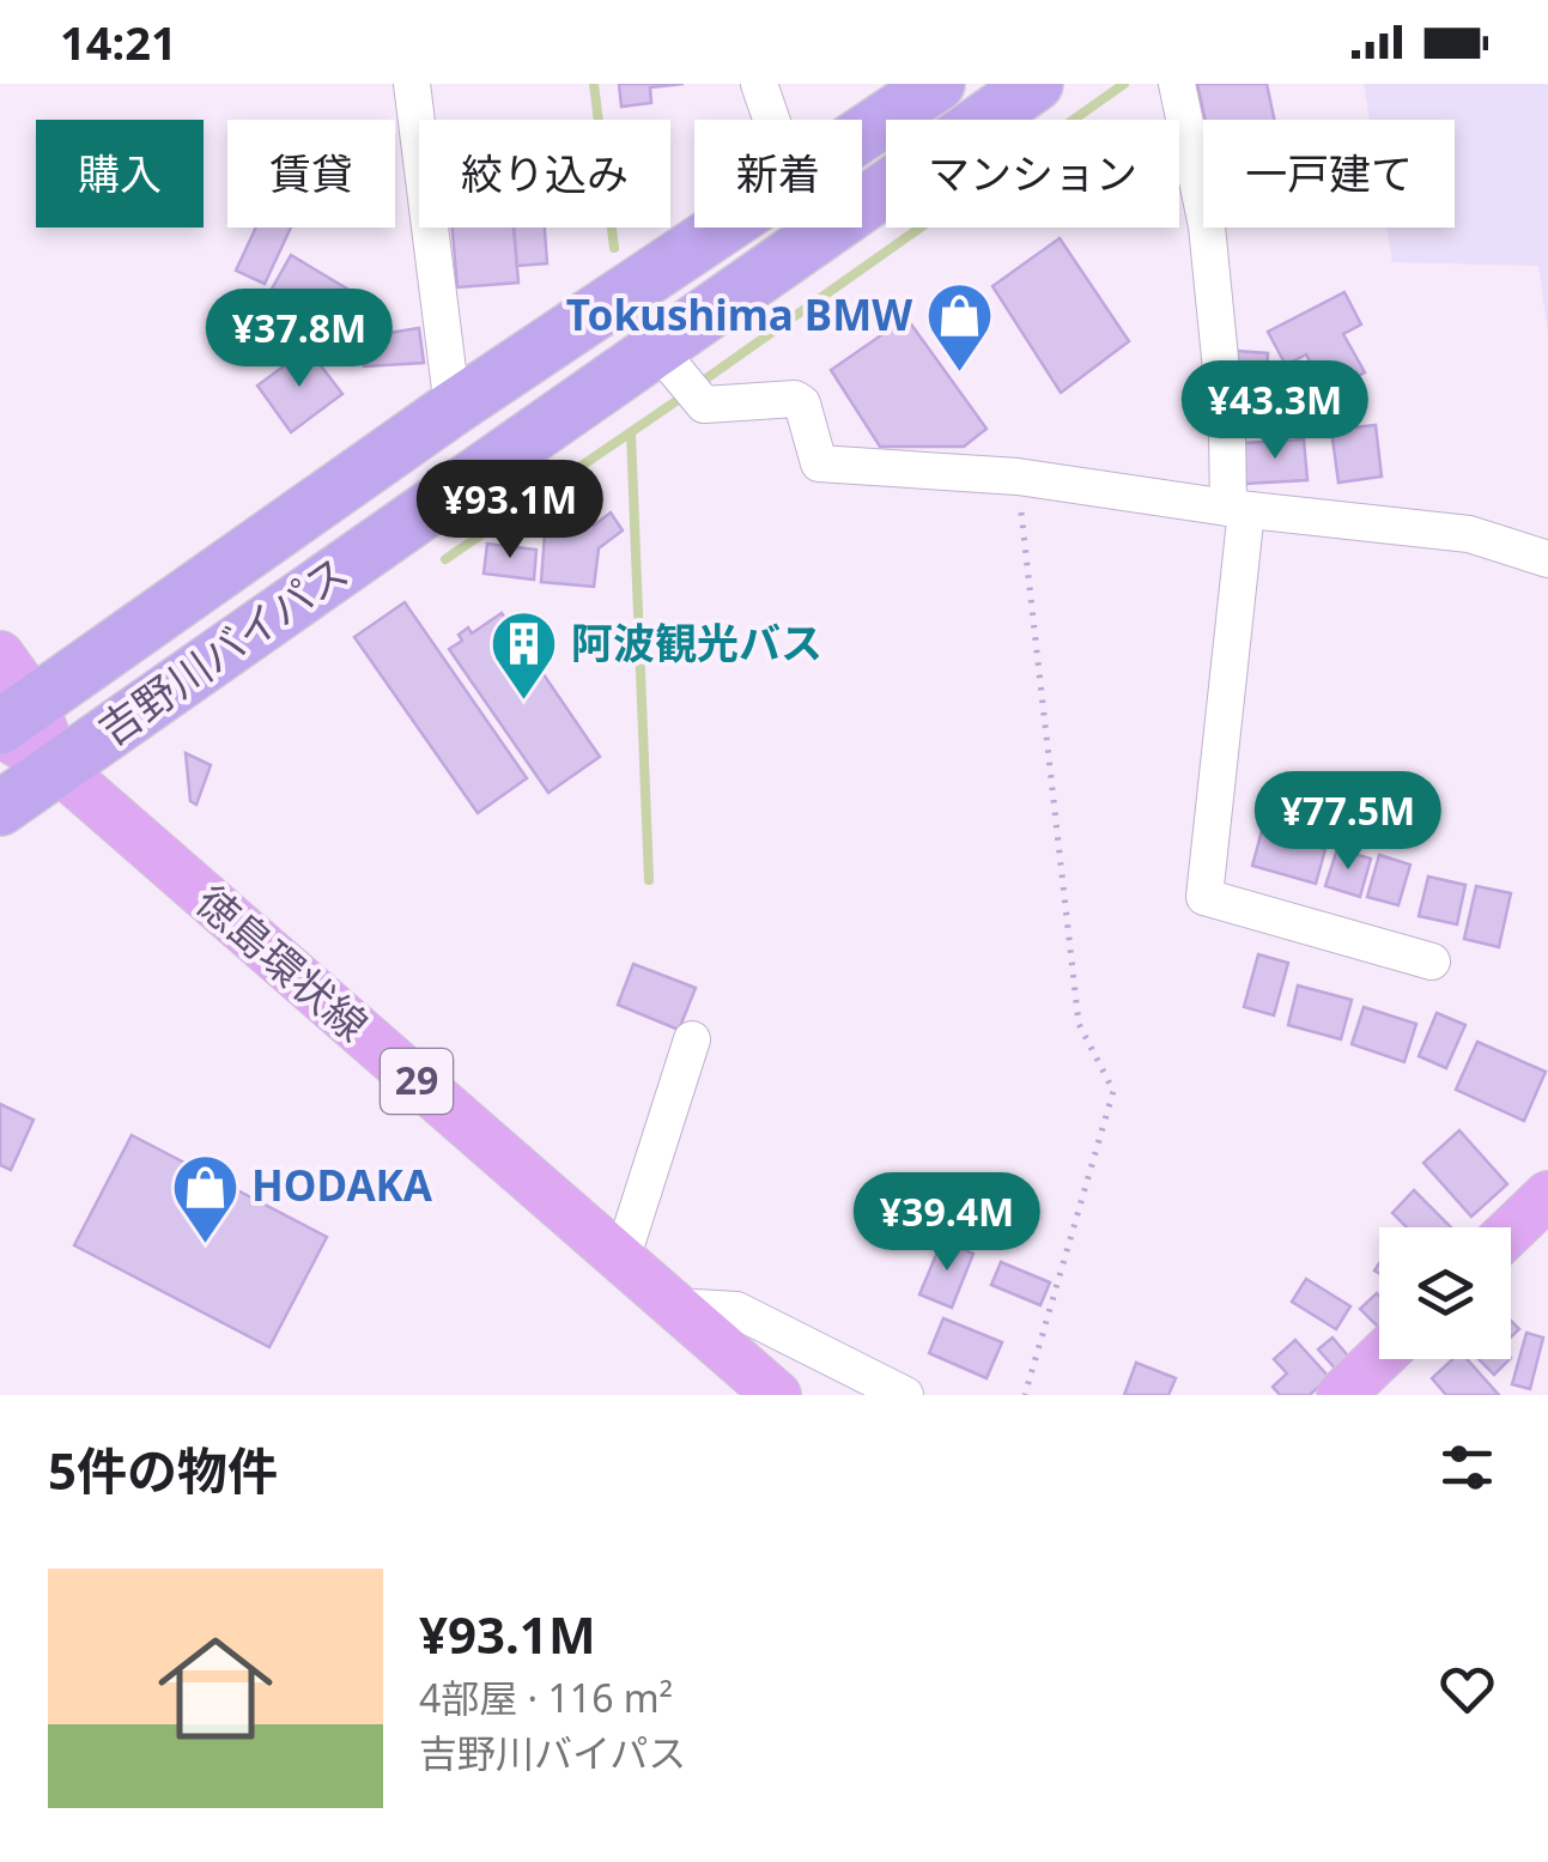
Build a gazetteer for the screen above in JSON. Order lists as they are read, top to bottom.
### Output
{
  "streets": {
    "highway": ["吉野川バイパス"],
    "main road": ["徳島環状線", "29"]
  },
  "crossings": [
    ["吉野川バイパス", "徳島環状線"]
  ],
  "places": {
    "shop": ["Tokushima BMW", "HODAKA"],
    "building": ["阿波観光バス"]
  },
  "page": {
    "status": "14:21",
    "chip": [
      "購入",
      "賃貸",
      "絞り込み",
      "新着",
      "マンション",
      "一戸建て"
    ],
    "price": [
      "¥37.8M",
      "¥43.3M",
      "¥93.1M",
      "¥77.5M",
      "¥39.4M"
    ],
    "heading": "5件の物件",
    "list": [
      {
        "name": "¥93.1M",
        "note": "4部屋 · 116 m² · 吉野川バイパス"
      }
    ]
  }
}
